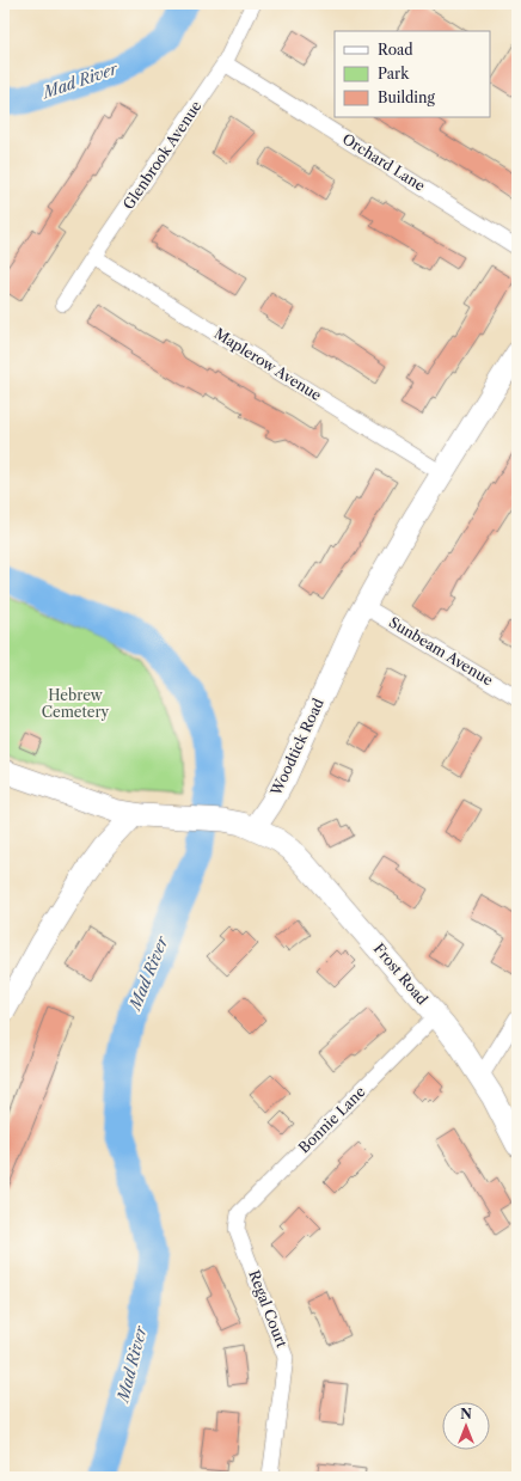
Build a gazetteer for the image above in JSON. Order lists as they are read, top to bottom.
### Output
{
  "streets": {
    "main road": ["Woodtick Road", "Frost Road"],
    "street": [
      "Glenbrook Avenue",
      "Orchard Lane",
      "Maplerow Avenue",
      "Sunbeam Avenue",
      "Bonnie Lane",
      "Regal Court"
    ]
  },
  "crossings": [
    ["Glenbrook Avenue", "Orchard Lane"],
    ["Glenbrook Avenue", "Maplerow Avenue"],
    ["Maplerow Avenue", "Woodtick Road"],
    ["Sunbeam Avenue", "Woodtick Road"],
    ["Woodtick Road", "Frost Road"],
    ["Frost Road", "Bonnie Lane"],
    ["Bonnie Lane", "Regal Court"]
  ],
  "water": ["Mad River"],
  "parks": ["Hebrew Cemetery"],
  "legend": ["Road", "Park", "Building"],
  "north": "top"
}
